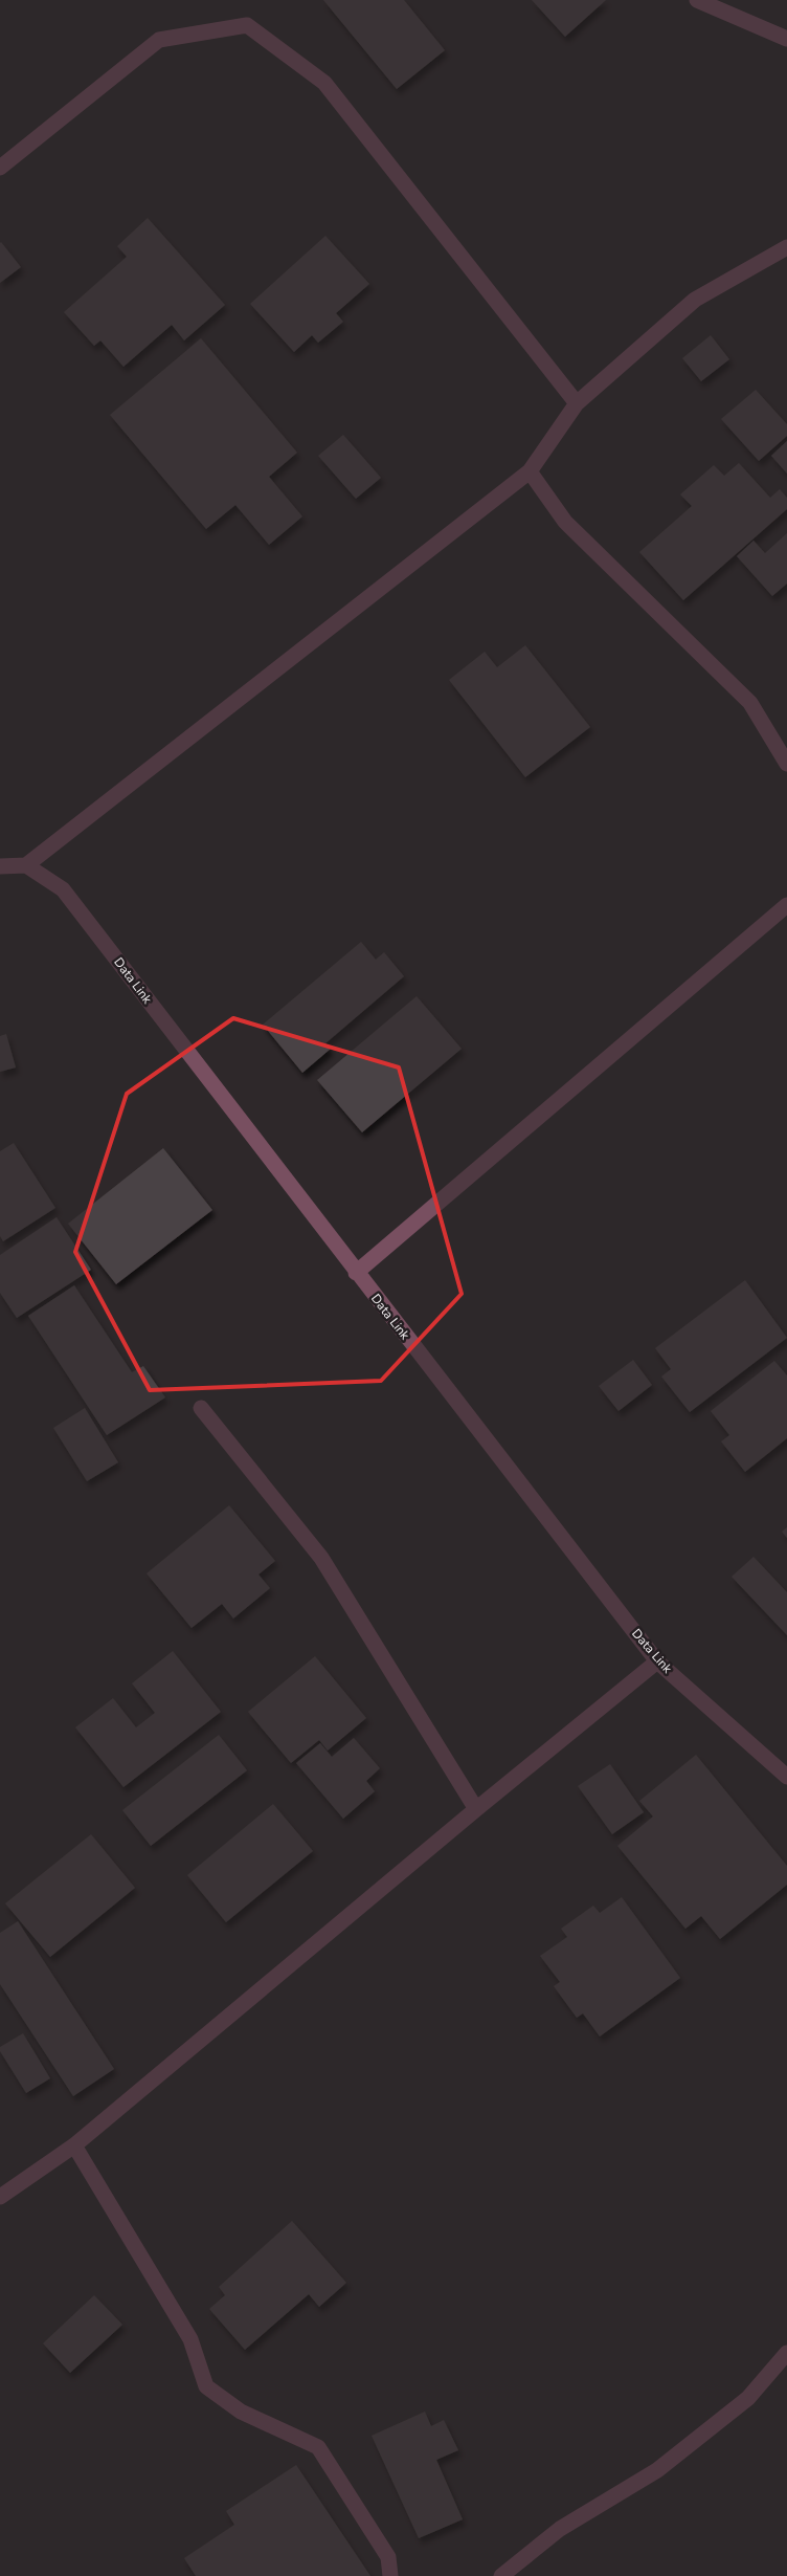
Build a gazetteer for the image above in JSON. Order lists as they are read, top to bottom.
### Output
{
  "streets": {
    "street": ["Data Link"]
  }
}
